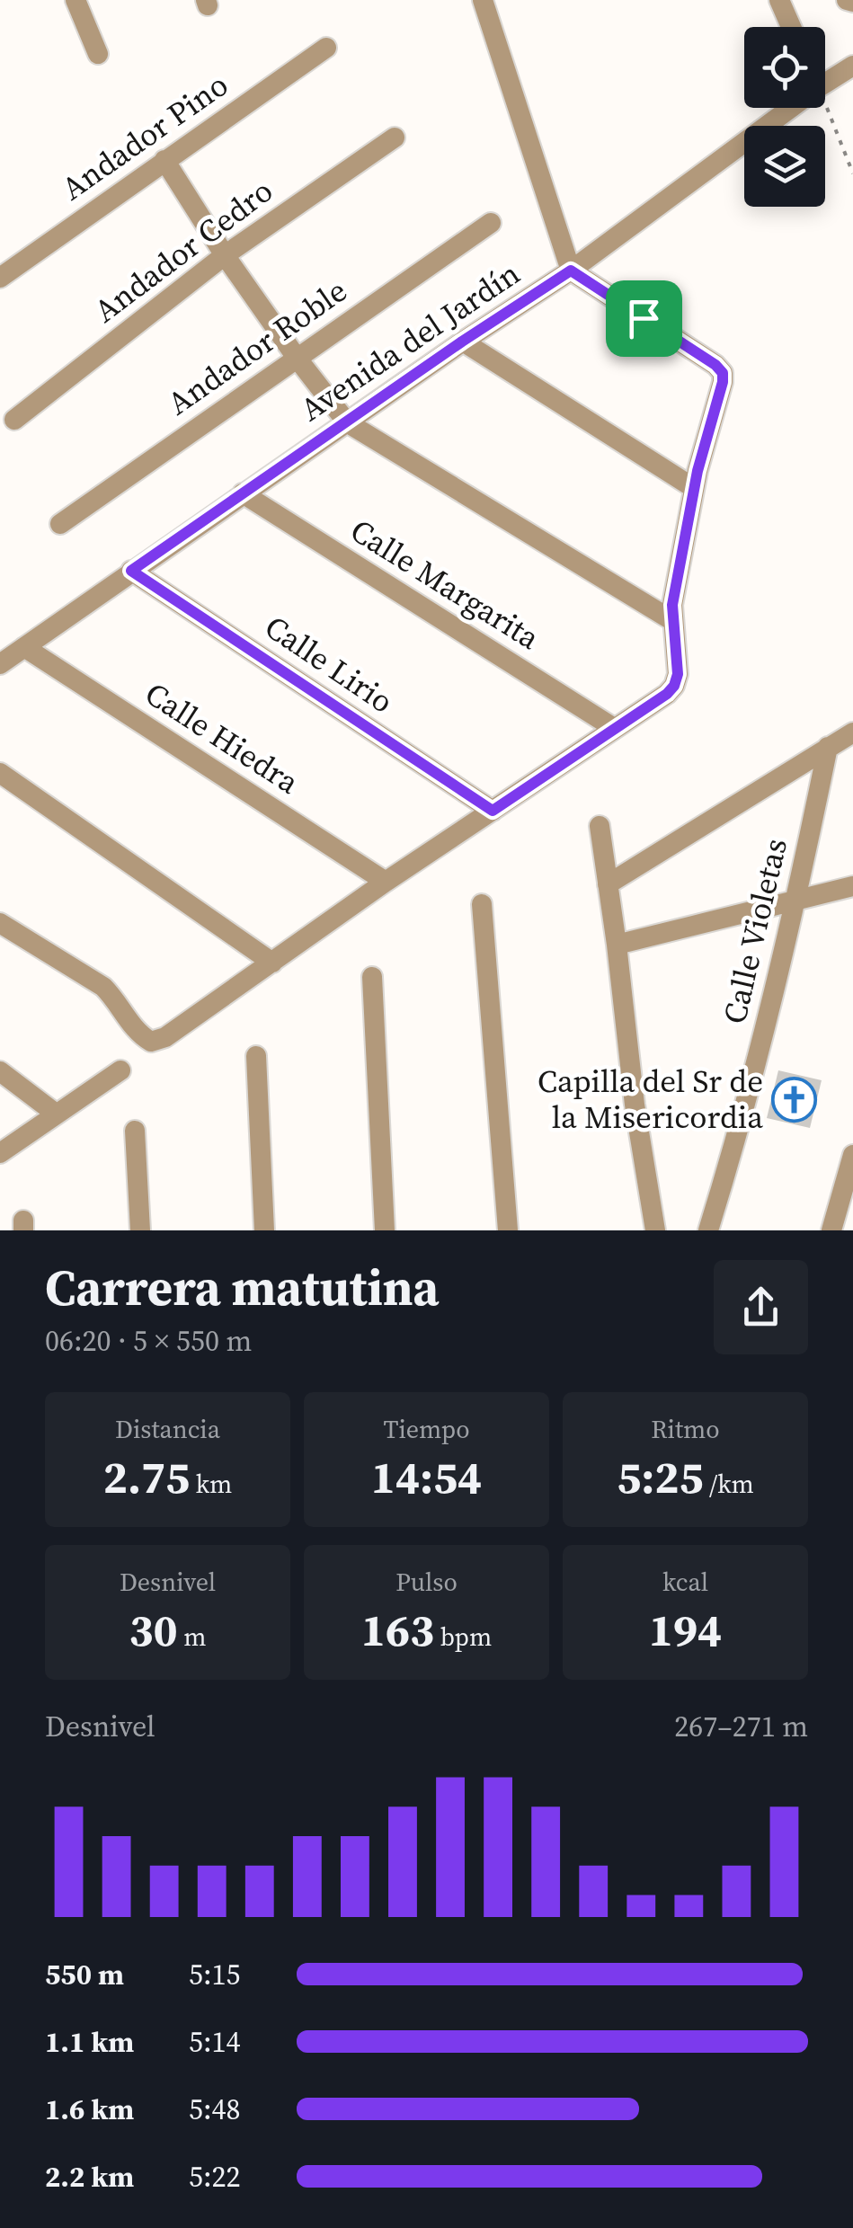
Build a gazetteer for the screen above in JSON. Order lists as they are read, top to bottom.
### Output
{
  "streets": {
    "street": [
      "Andador Pino",
      "Andador Cedro",
      "Avenida del Jardín",
      "Andador Roble",
      "Calle Margarita",
      "Calle Lirio",
      "Calle Hiedra",
      "Calle Violetas"
    ]
  },
  "crossings": [
    ["Avenida del Jardín", "Calle Margarita"],
    ["Avenida del Jardín", "Calle Lirio"],
    ["Avenida del Jardín", "Calle Hiedra"]
  ],
  "places": {
    "church": ["Capilla del Sr de la Misericordia"]
  },
  "page": {
    "heading": ["Carrera matutina", "06:20 · 5 × 550 m"],
    "stats": [
      ["Distancia", "2.75 km"],
      ["Tiempo", "14:54"],
      ["Ritmo", "5:25 /km"],
      ["Desnivel", "30 m"],
      ["Pulso", "163 bpm"],
      ["kcal", "194"]
    ],
    "chart": ["Desnivel", "267–271 m"],
    "list": [
      {
        "name": "550 m",
        "note": "5:15"
      },
      {
        "name": "1.1 km",
        "note": "5:14"
      },
      {
        "name": "1.6 km",
        "note": "5:48"
      },
      {
        "name": "2.2 km",
        "note": "5:22"
      }
    ]
  }
}
